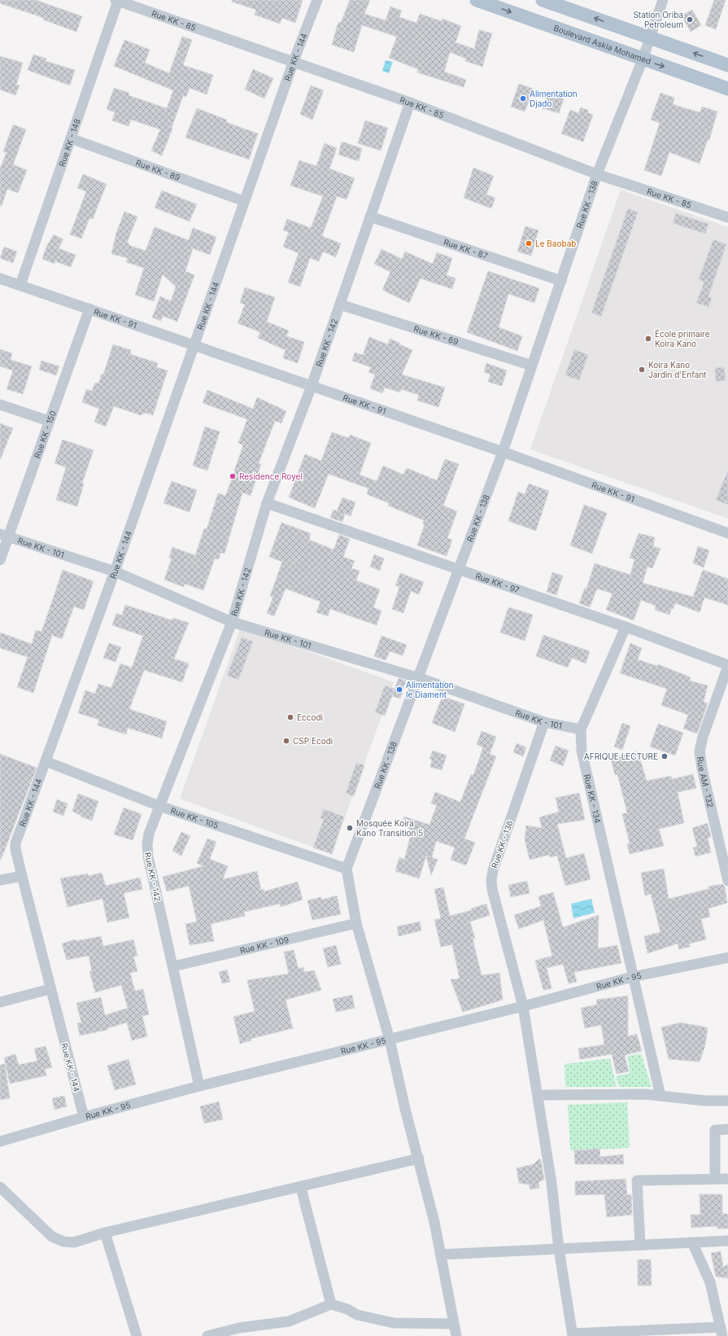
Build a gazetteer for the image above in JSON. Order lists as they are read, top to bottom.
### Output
{
  "streets": {
    "main road": ["Boulevard Askia Mohamed"],
    "street": [
      "Rue KK - 85",
      "Rue KK - 144",
      "Rue KK - 148",
      "Rue KK - 89",
      "Rue KK - 138",
      "Rue KK - 87",
      "Rue KK - 91",
      "Rue KK - 69",
      "Rue KK - 142",
      "Rue KK - 150",
      "Rue KK - 101",
      "Rue KK - 97",
      "Rue AM - 132",
      "Rue KK - 134",
      "Rue KK - 105",
      "Rue KK - 136",
      "Rue KK - 109",
      "Rue KK - 95"
    ]
  },
  "crossings": [
    ["Rue KK - 85", "Rue KK - 144"],
    ["Rue KK - 85", "Rue KK - 148"],
    ["Rue KK - 85", "Rue KK - 138"],
    ["Rue KK - 85", "Rue KK - 142"],
    ["Boulevard Askia Mohamed", "Rue KK - 138"],
    ["Rue KK - 144", "Rue KK - 89"],
    ["Rue KK - 144", "Rue KK - 91"],
    ["Rue KK - 144", "Rue KK - 101"],
    ["Rue KK - 144", "Rue KK - 105"],
    ["Rue KK - 144", "Rue KK - 95"],
    ["Rue KK - 148", "Rue KK - 89"],
    ["Rue KK - 148", "Rue KK - 91"],
    ["Rue KK - 138", "Rue KK - 87"],
    ["Rue KK - 138", "Rue KK - 91"],
    ["Rue KK - 138", "Rue KK - 69"],
    ["Rue KK - 138", "Rue KK - 101"],
    ["Rue KK - 138", "Rue KK - 97"],
    ["Rue KK - 138", "Rue KK - 105"],
    ["Rue KK - 87", "Rue KK - 142"],
    ["Rue KK - 91", "Rue KK - 142"],
    ["Rue KK - 91", "Rue KK - 150"],
    ["Rue KK - 69", "Rue KK - 142"],
    ["Rue KK - 142", "Rue KK - 101"],
    ["Rue KK - 142", "Rue KK - 97"],
    ["Rue KK - 142", "Rue KK - 105"],
    ["Rue KK - 142", "Rue KK - 109"],
    ["Rue KK - 142", "Rue KK - 95"],
    ["Rue KK - 150", "Rue KK - 101"],
    ["Rue KK - 101", "Rue KK - 134"],
    ["Rue KK - 101", "Rue KK - 136"],
    ["Rue KK - 97", "Rue AM - 132"],
    ["Rue KK - 97", "Rue KK - 134"],
    ["Rue KK - 134", "Rue KK - 95"],
    ["Rue KK - 136", "Rue KK - 95"]
  ],
  "places": [
    "Station Oriba Petroleum",
    "Alimentation Djado",
    "Le Baobab",
    "École primaire Koira Kano",
    "Koira Kano Jardin d'Enfant",
    "Residence Royel",
    "Alimentation le Diament",
    "Eccodi",
    "CSP Ecodi",
    "AFRIQUE LECTURE",
    "Mosquée Koira Kano Transition 5"
  ]
}
